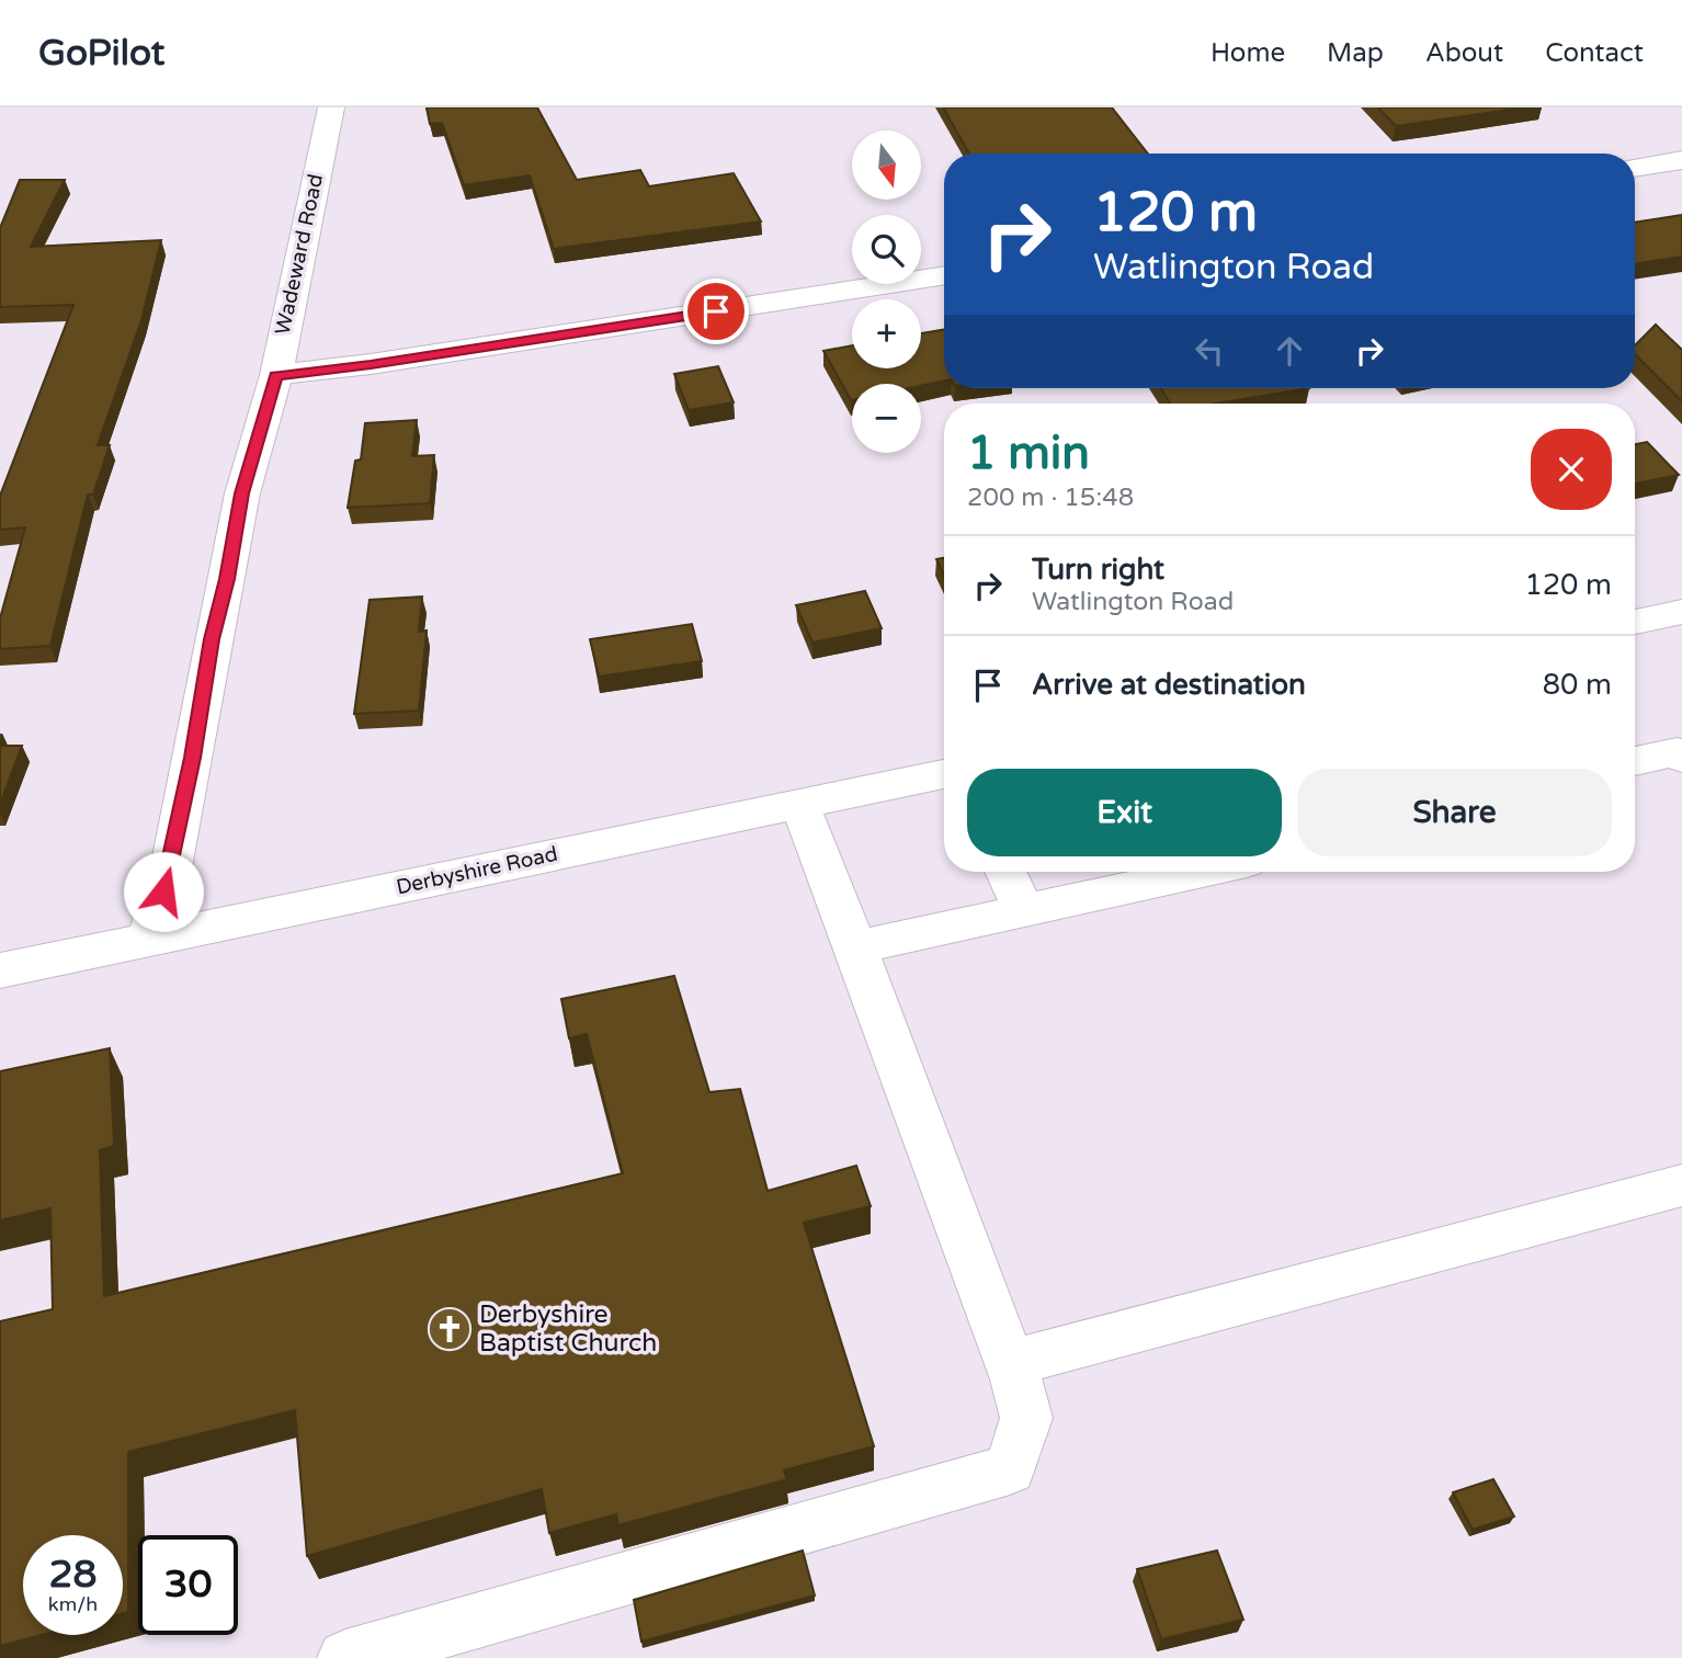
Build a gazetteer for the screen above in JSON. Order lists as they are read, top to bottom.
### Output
{
  "streets": {
    "street": ["Wadeward Road", "Derbyshire Road"]
  },
  "crossings": [
    ["Wadeward Road", "Derbyshire Road"]
  ],
  "places": {
    "church": ["Derbyshire Baptist Church"]
  },
  "north": "bottom",
  "page": {
    "header": "GoPilot",
    "nav": [
      "Home",
      "Map",
      "About",
      "Contact"
    ],
    "map_buttons": ["+", "−"],
    "turn": ["120 m", "Watlington Road"],
    "heading": ["1 min", "200 m · 15:48"],
    "list": [
      {
        "name": "Turn right",
        "note": "Watlington Road",
        "value": "120 m"
      },
      {
        "name": "Arrive at destination",
        "value": "80 m"
      }
    ],
    "buttons": ["Exit", "Share"],
    "speed": "28 km/h",
    "limit": "30"
  }
}
